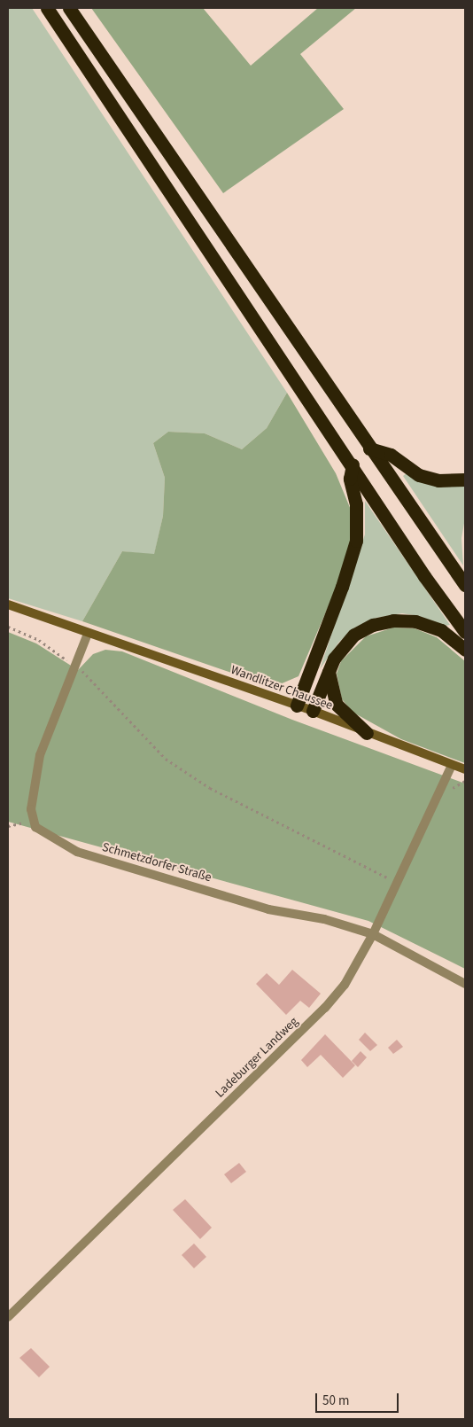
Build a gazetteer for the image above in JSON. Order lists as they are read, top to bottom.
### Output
{
  "streets": {
    "main road": ["Wandlitzer Chaussee"],
    "street": ["Schmetzdorfer Straße", "Ladeburger Landweg"]
  },
  "crossings": [
    ["Wandlitzer Chaussee", "Ladeburger Landweg"],
    ["Schmetzdorfer Straße", "Ladeburger Landweg"]
  ],
  "scale_bar": "50 m"
}
